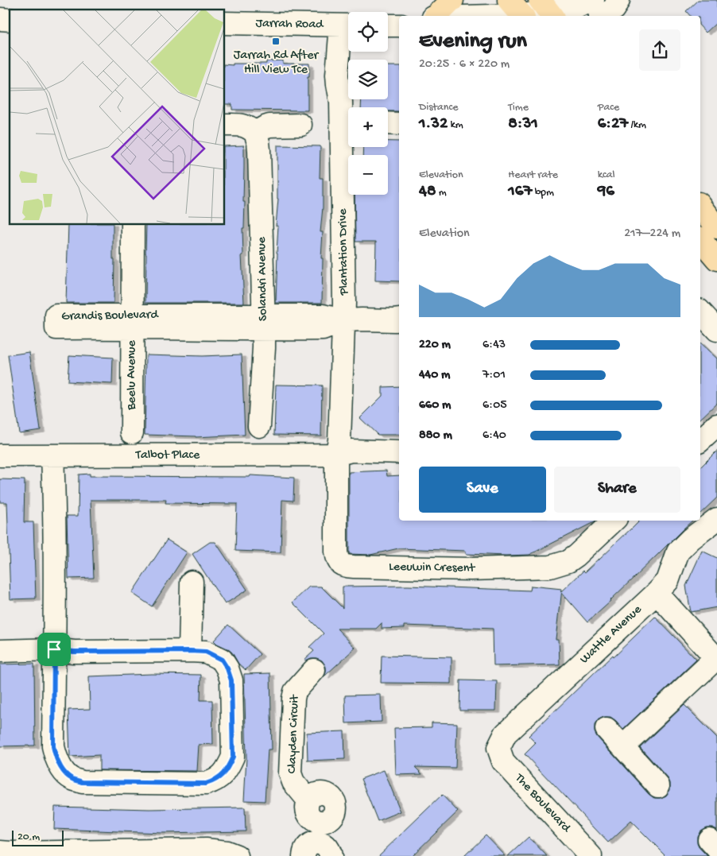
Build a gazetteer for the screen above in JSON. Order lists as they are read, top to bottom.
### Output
{
  "streets": {
    "street": [
      "Jarrah Road",
      "Plantation Drive",
      "Solandri Avenue",
      "Grandis Boulevard",
      "Beelu Avenue",
      "Talbot Place",
      "Leeuwin Cresent",
      "Wattle Avenue",
      "Clayden Circuit",
      "The Boulevard"
    ]
  },
  "crossings": [
    ["Jarrah Road", "Plantation Drive"],
    ["Plantation Drive", "Grandis Boulevard"],
    ["Plantation Drive", "Talbot Place"],
    ["Plantation Drive", "Leeuwin Cresent"],
    ["Solandri Avenue", "Grandis Boulevard"],
    ["Grandis Boulevard", "Beelu Avenue"],
    ["Talbot Place", "Leeuwin Cresent"],
    ["Wattle Avenue", "The Boulevard"]
  ],
  "places": {
    "transit": ["Jarrah Rd After Hill View Tce"]
  },
  "scale_bar": "20 m",
  "page": {
    "map_buttons": ["+", "−"],
    "heading": ["Evening run", "20:25 · 6 × 220 m"],
    "stats": [
      ["Distance", "1.32 km"],
      ["Time", "8:31"],
      ["Pace", "6:27 /km"],
      ["Elevation", "48 m"],
      ["Heart rate", "167 bpm"],
      ["kcal", "96"]
    ],
    "chart": ["Elevation", "217–224 m"],
    "list": [
      {
        "name": "220 m",
        "note": "6:43"
      },
      {
        "name": "440 m",
        "note": "7:01"
      },
      {
        "name": "660 m",
        "note": "6:05"
      },
      {
        "name": "880 m",
        "note": "6:40"
      }
    ],
    "buttons": ["Save", "Share"],
    "scale": "20 m"
  }
}
